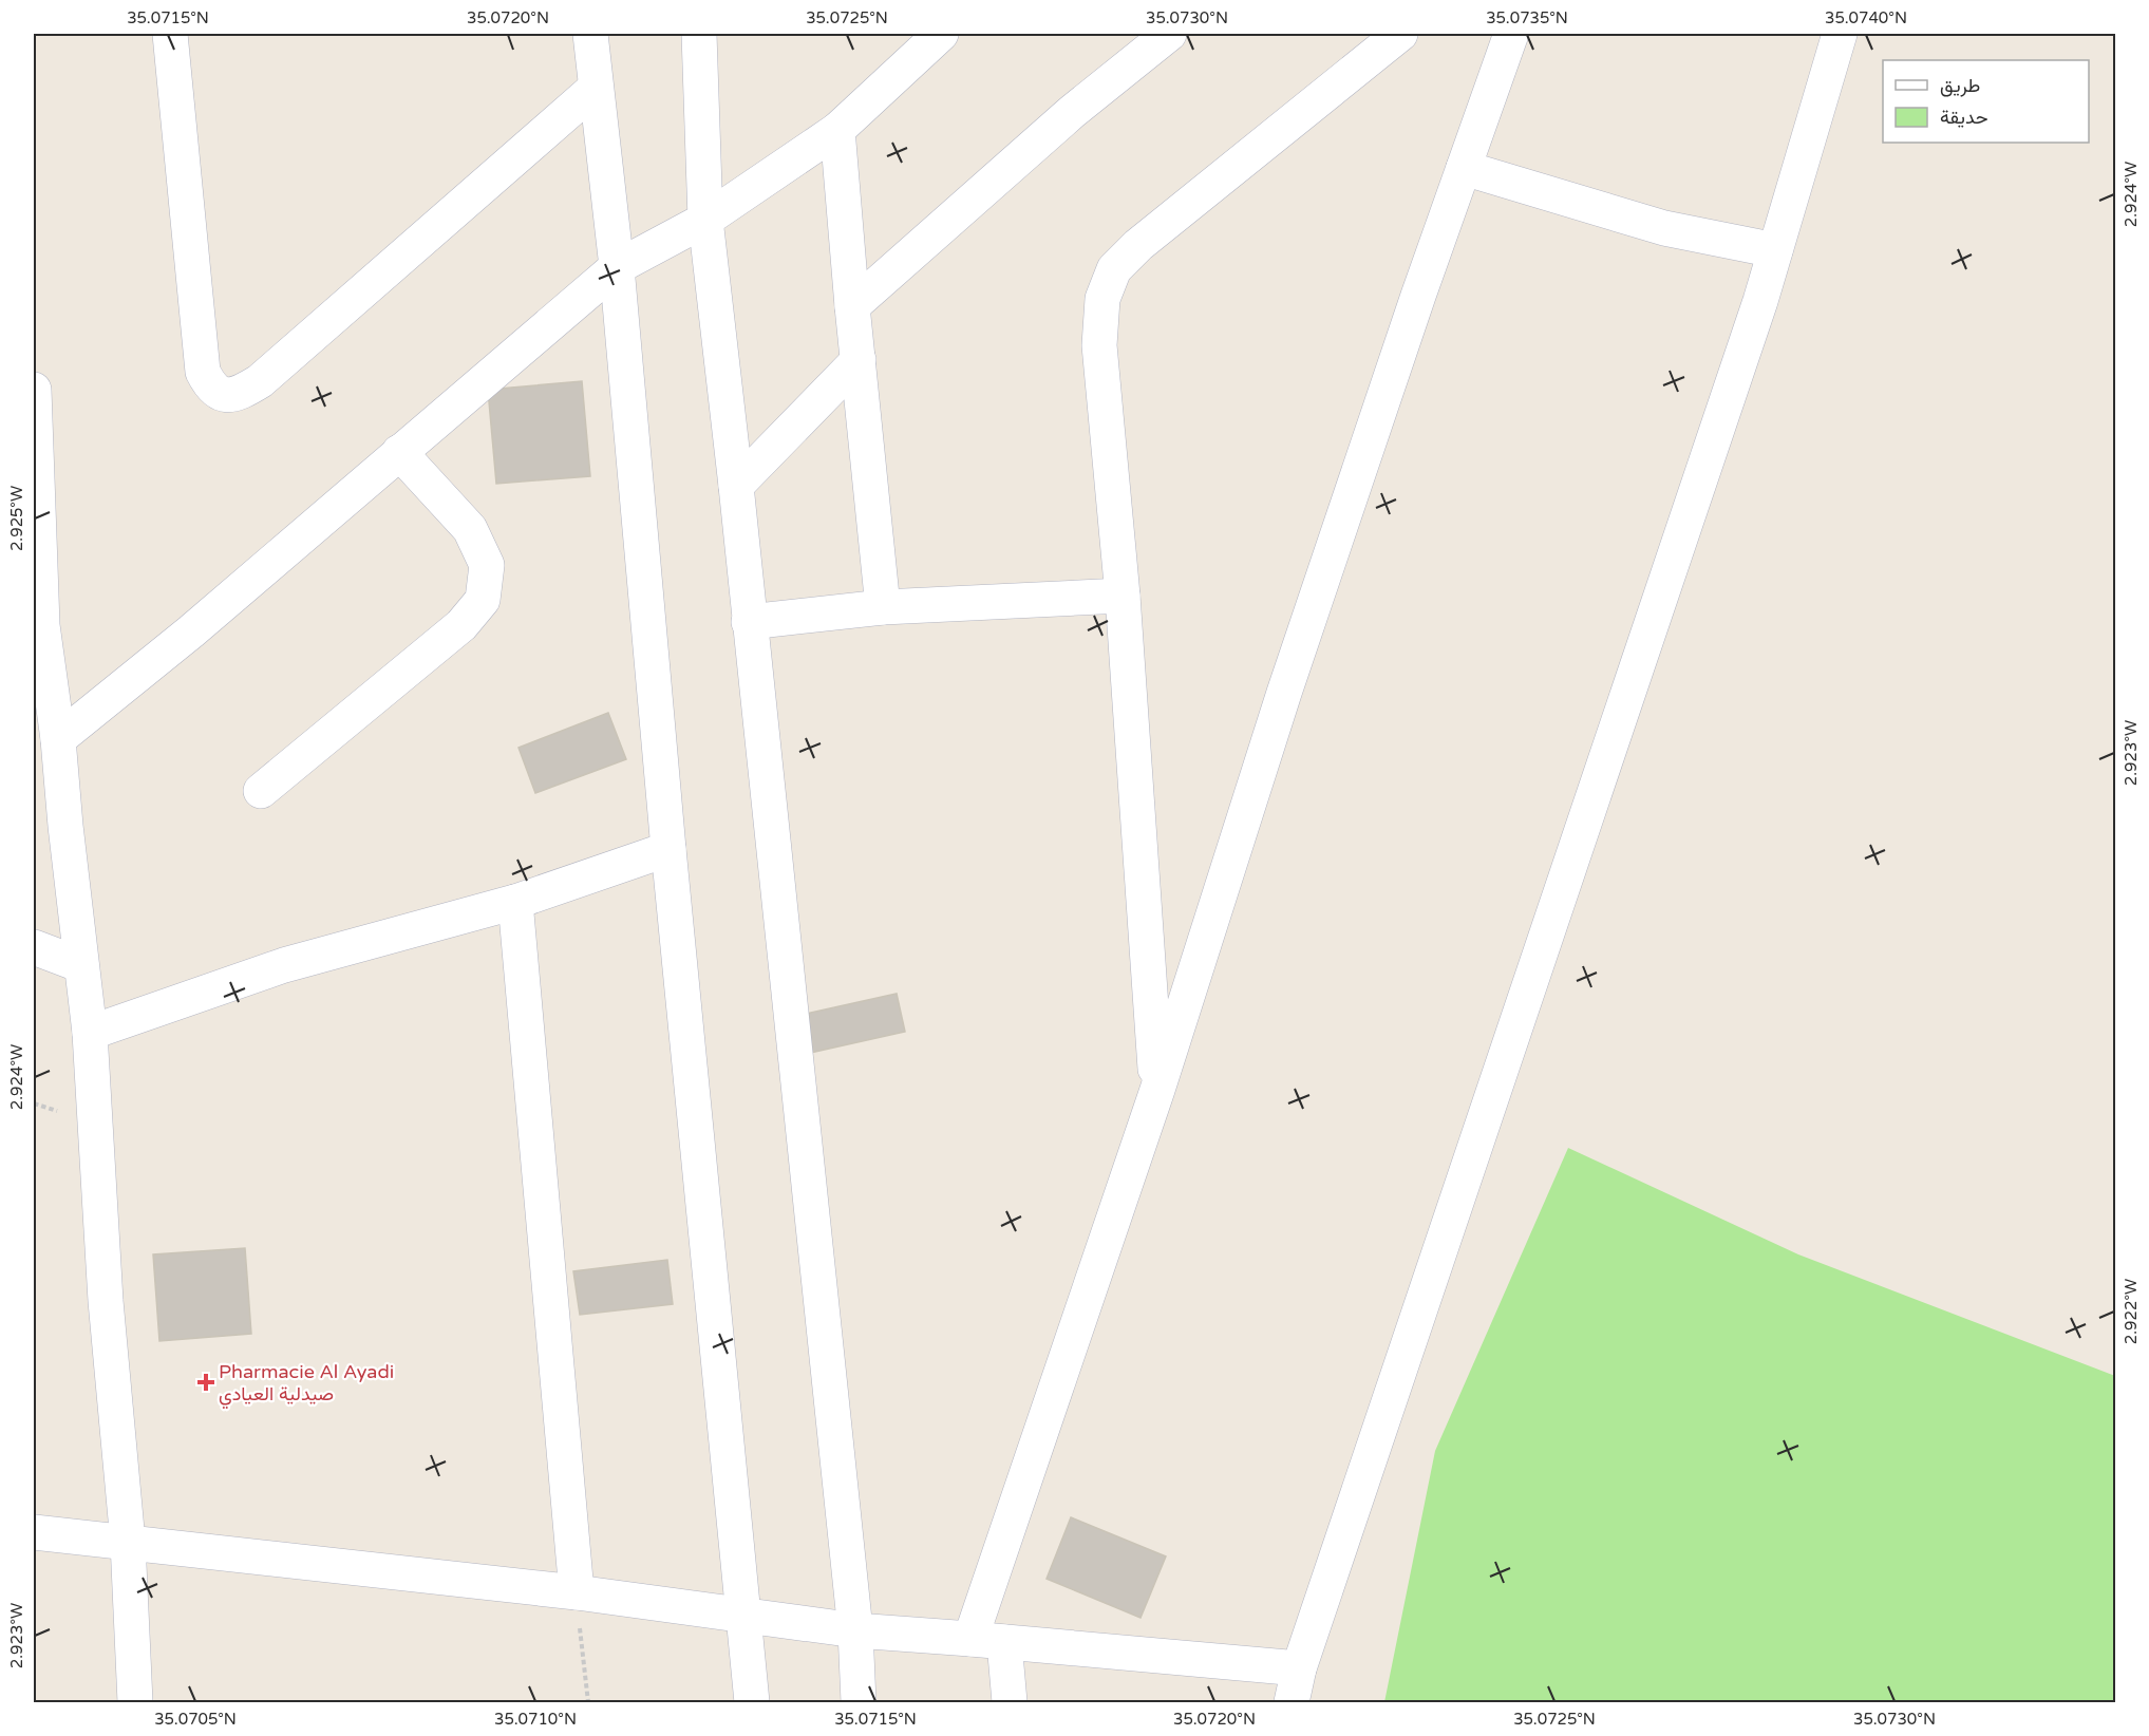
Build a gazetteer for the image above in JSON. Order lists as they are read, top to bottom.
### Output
{
  "places": {
    "health": ["Pharmacie Al Ayadi صيدلية العيادي"]
  },
  "legend": ["طريق", "حديقة"],
  "coordinates": [
    "35.0715°N",
    "35.0720°N",
    "35.0725°N",
    "35.0730°N",
    "35.0735°N",
    "35.0740°N",
    "2.924°W",
    "2.925°W",
    "2.923°W",
    "2.922°W",
    "35.0705°N",
    "35.0710°N"
  ]
}
